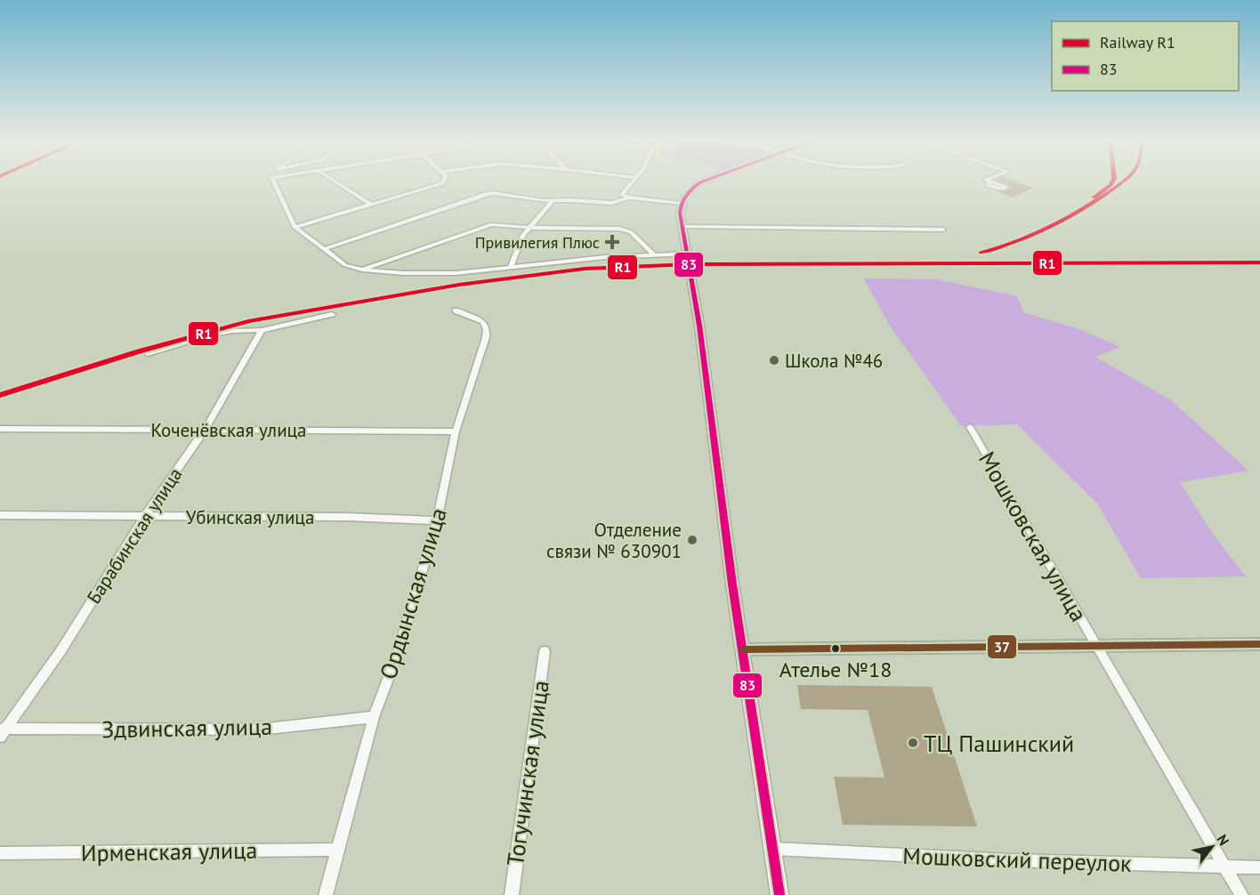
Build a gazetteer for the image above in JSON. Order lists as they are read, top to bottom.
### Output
{
  "streets": {
    "street": [
      "Коченёвская улица",
      "Убинская улица",
      "Барабинская улица",
      "Мошковская улица",
      "Ордынская улица",
      "Здвинская улица",
      "Тогучинская улица",
      "Ирменская улица",
      "Мошковский переулок"
    ]
  },
  "crossings": [
    ["Коченёвская улица", "Барабинская улица"],
    ["Коченёвская улица", "Ордынская улица"],
    ["Убинская улица", "Барабинская улица"],
    ["Убинская улица", "Ордынская улица"],
    ["Барабинская улица", "Здвинская улица"],
    ["Мошковская улица", "Мошковский переулок"],
    ["Ордынская улица", "Здвинская улица"],
    ["Ордынская улица", "Ирменская улица"]
  ],
  "places": {
    "health": ["Привилегия Плюс"],
    "other": [
      "Школа №46",
      "Отделение связи № 630901",
      "Ателье №18",
      "ТЦ Пашинский"
    ]
  },
  "lines": ["rail line R1", "transit line 83", "transit line 37"],
  "legend": ["Railway R1", "83"],
  "north": "top right"
}
